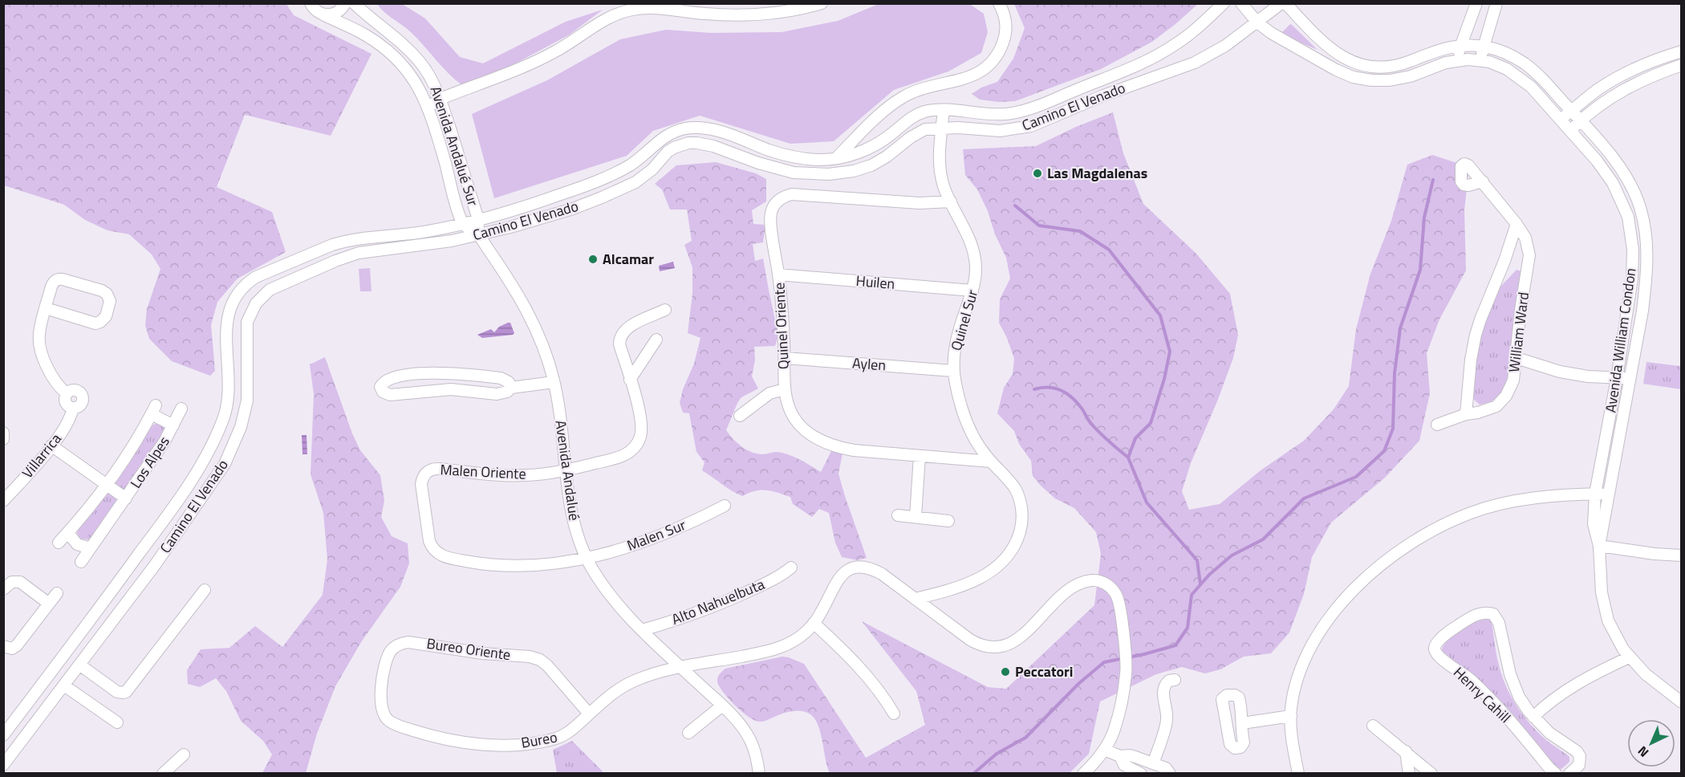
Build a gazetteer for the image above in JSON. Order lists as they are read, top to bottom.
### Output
{
  "streets": {
    "street": [
      "Camino El Venado",
      "Avenida Andalué Sur",
      "Huilen",
      "Quinel Sur",
      "Quinel Oriente",
      "William Ward",
      "Avenida William Condon",
      "Aylen",
      "Villarrica",
      "Los Alpes",
      "Avenida Andalué",
      "Malen Oriente",
      "Malen Sur",
      "Alto Nahuelbuta",
      "Bureo Oriente",
      "Henry Cahill",
      "Bureo"
    ]
  },
  "crossings": [
    ["Camino El Venado", "Avenida Andalué Sur"],
    ["Camino El Venado", "Quinel Sur"],
    ["Camino El Venado", "Avenida William Condon"],
    ["Camino El Venado", "Avenida Andalué"],
    ["Avenida Andalué Sur", "Avenida Andalué"],
    ["Huilen", "Quinel Sur"],
    ["Huilen", "Quinel Oriente"],
    ["Quinel Sur", "Quinel Oriente"],
    ["Quinel Sur", "Aylen"],
    ["Quinel Sur", "Bureo"],
    ["Quinel Oriente", "Aylen"],
    ["Avenida William Condon", "Henry Cahill"],
    ["Villarrica", "Los Alpes"],
    ["Avenida Andalué", "Malen Oriente"],
    ["Avenida Andalué", "Malen Sur"],
    ["Avenida Andalué", "Alto Nahuelbuta"],
    ["Avenida Andalué", "Bureo"],
    ["Malen Oriente", "Malen Sur"],
    ["Bureo Oriente", "Bureo"]
  ],
  "places": ["Las Magdalenas", "Alcamar", "Peccatori"],
  "north": "bottom left"
}
